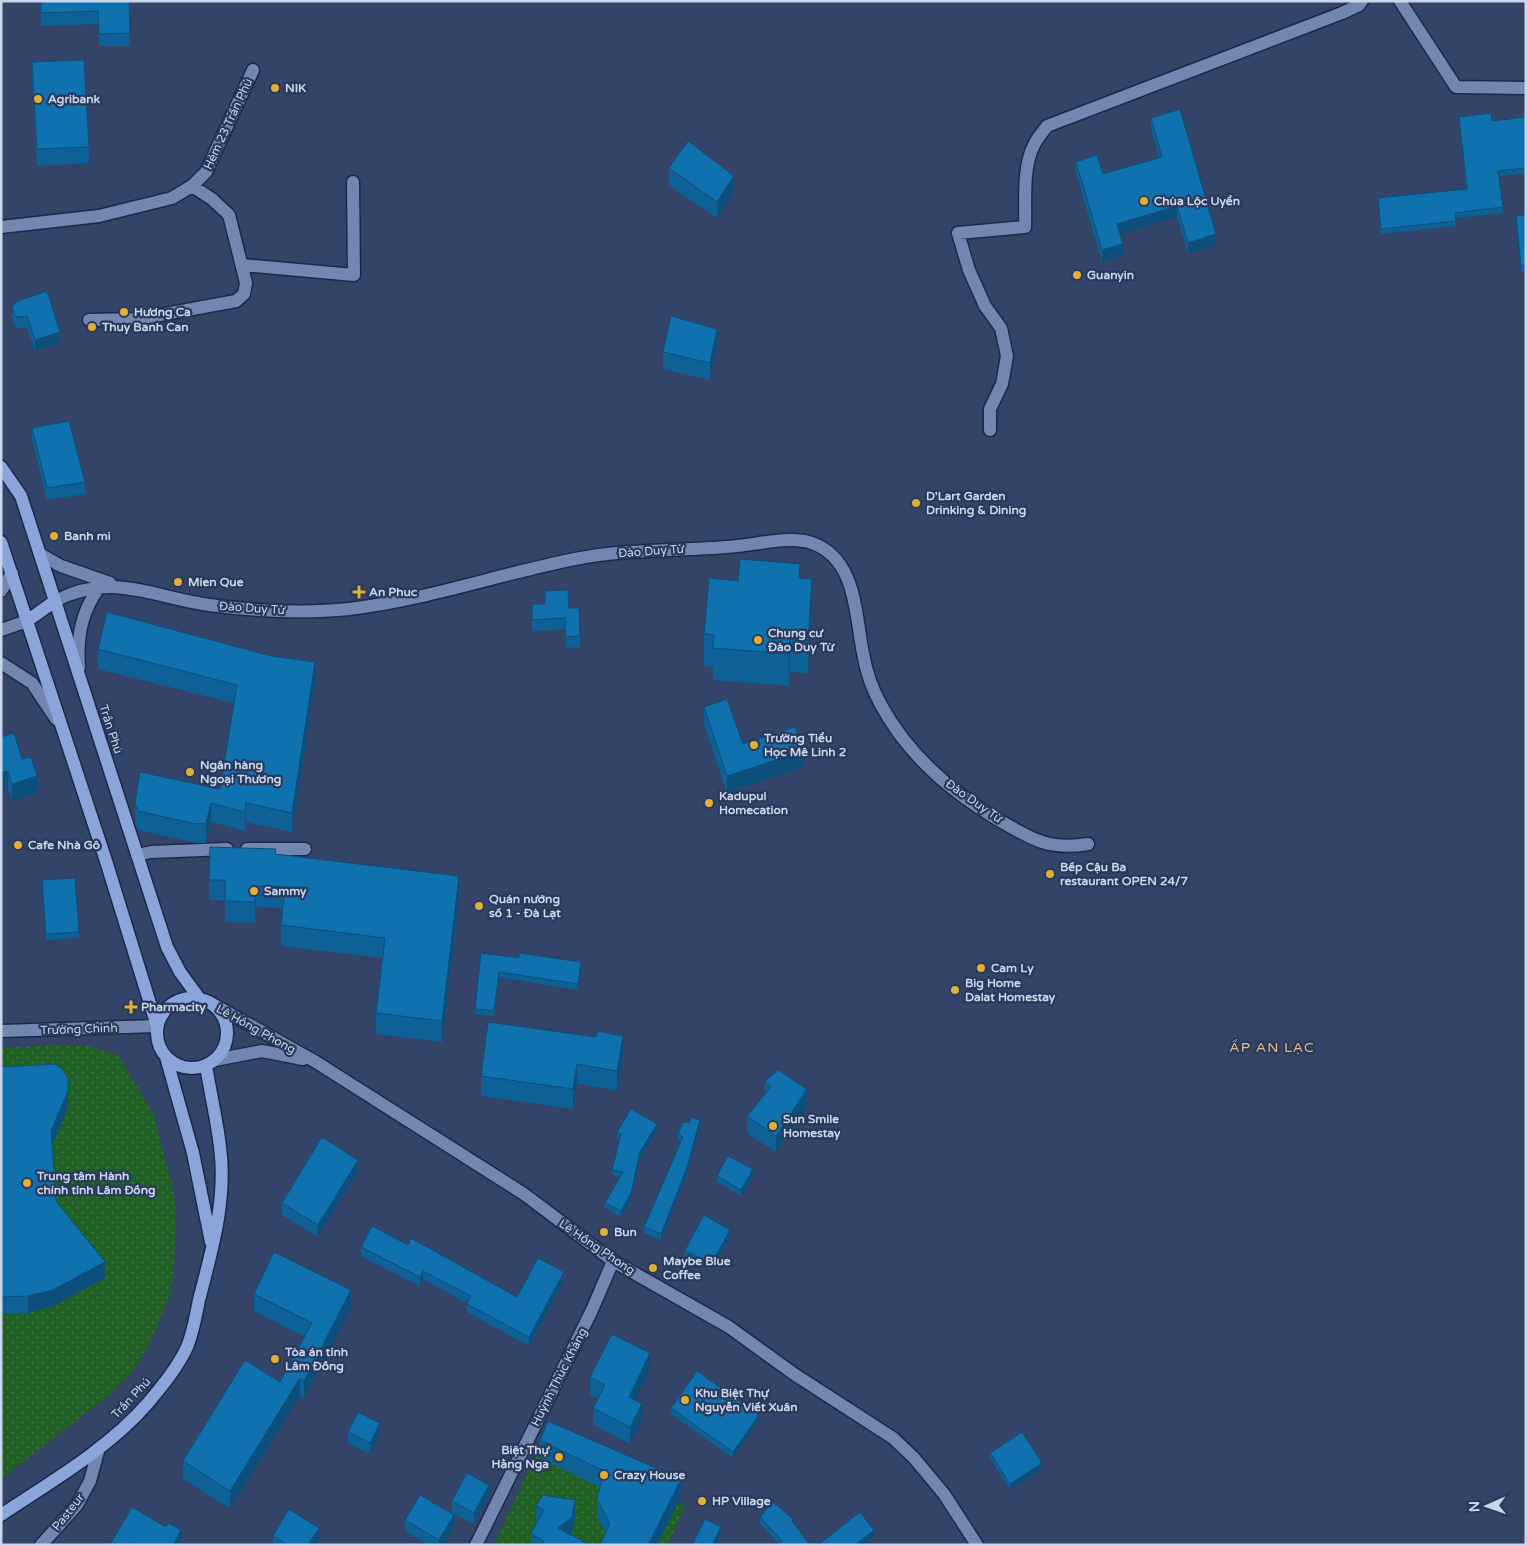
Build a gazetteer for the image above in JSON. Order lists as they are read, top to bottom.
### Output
{
  "streets": {
    "main road": ["Trần Phú"],
    "street": [
      "Hẻm 23 Trần Phú",
      "Đào Duy Từ",
      "Trường Chinh",
      "Lê Hồng Phong",
      "Huỳnh Thúc Kháng",
      "Pasteur"
    ]
  },
  "crossings": [
    ["Đào Duy Từ", "Trần Phú"],
    ["Trần Phú", "Trường Chinh"],
    ["Trần Phú", "Lê Hồng Phong"],
    ["Trần Phú", "Pasteur"],
    ["Trường Chinh", "Lê Hồng Phong"],
    ["Lê Hồng Phong", "Huỳnh Thúc Kháng"]
  ],
  "districts": ["ẤP AN LẠC"],
  "places": {
    "other": [
      "NIK",
      "Agribank",
      "Chùa Lộc Uyển",
      "Guanyin",
      "Hương Ca",
      "Thuy Banh Can",
      "D'Lart Garden Drinking & Dining",
      "Banh mi",
      "Mien Que",
      "Chung cư Đào Duy Từ",
      "Trường Tiểu Học Mê Linh 2",
      "Ngân hàng Ngoại Thương",
      "Kadupul Homecation",
      "Cafe Nhà Gô",
      "Bếp Cậu Ba restaurant OPEN 24/7",
      "Sammy",
      "Quán nướng số 1 - Đà Lạt",
      "Cam Ly",
      "Big Home Dalat Homestay",
      "Sun Smile Homestay",
      "Trung tâm Hành chính tỉnh Lâm Đồng",
      "Bun",
      "Maybe Blue Coffee",
      "Tòa án tỉnh Lâm Đồng",
      "Khu Biệt Thự Nguyễn Viết Xuân",
      "Biệt Thự Hằng Nga",
      "Crazy House",
      "HP Village"
    ],
    "health": ["An Phuc", "Pharmacity"]
  },
  "north": "left"
}
